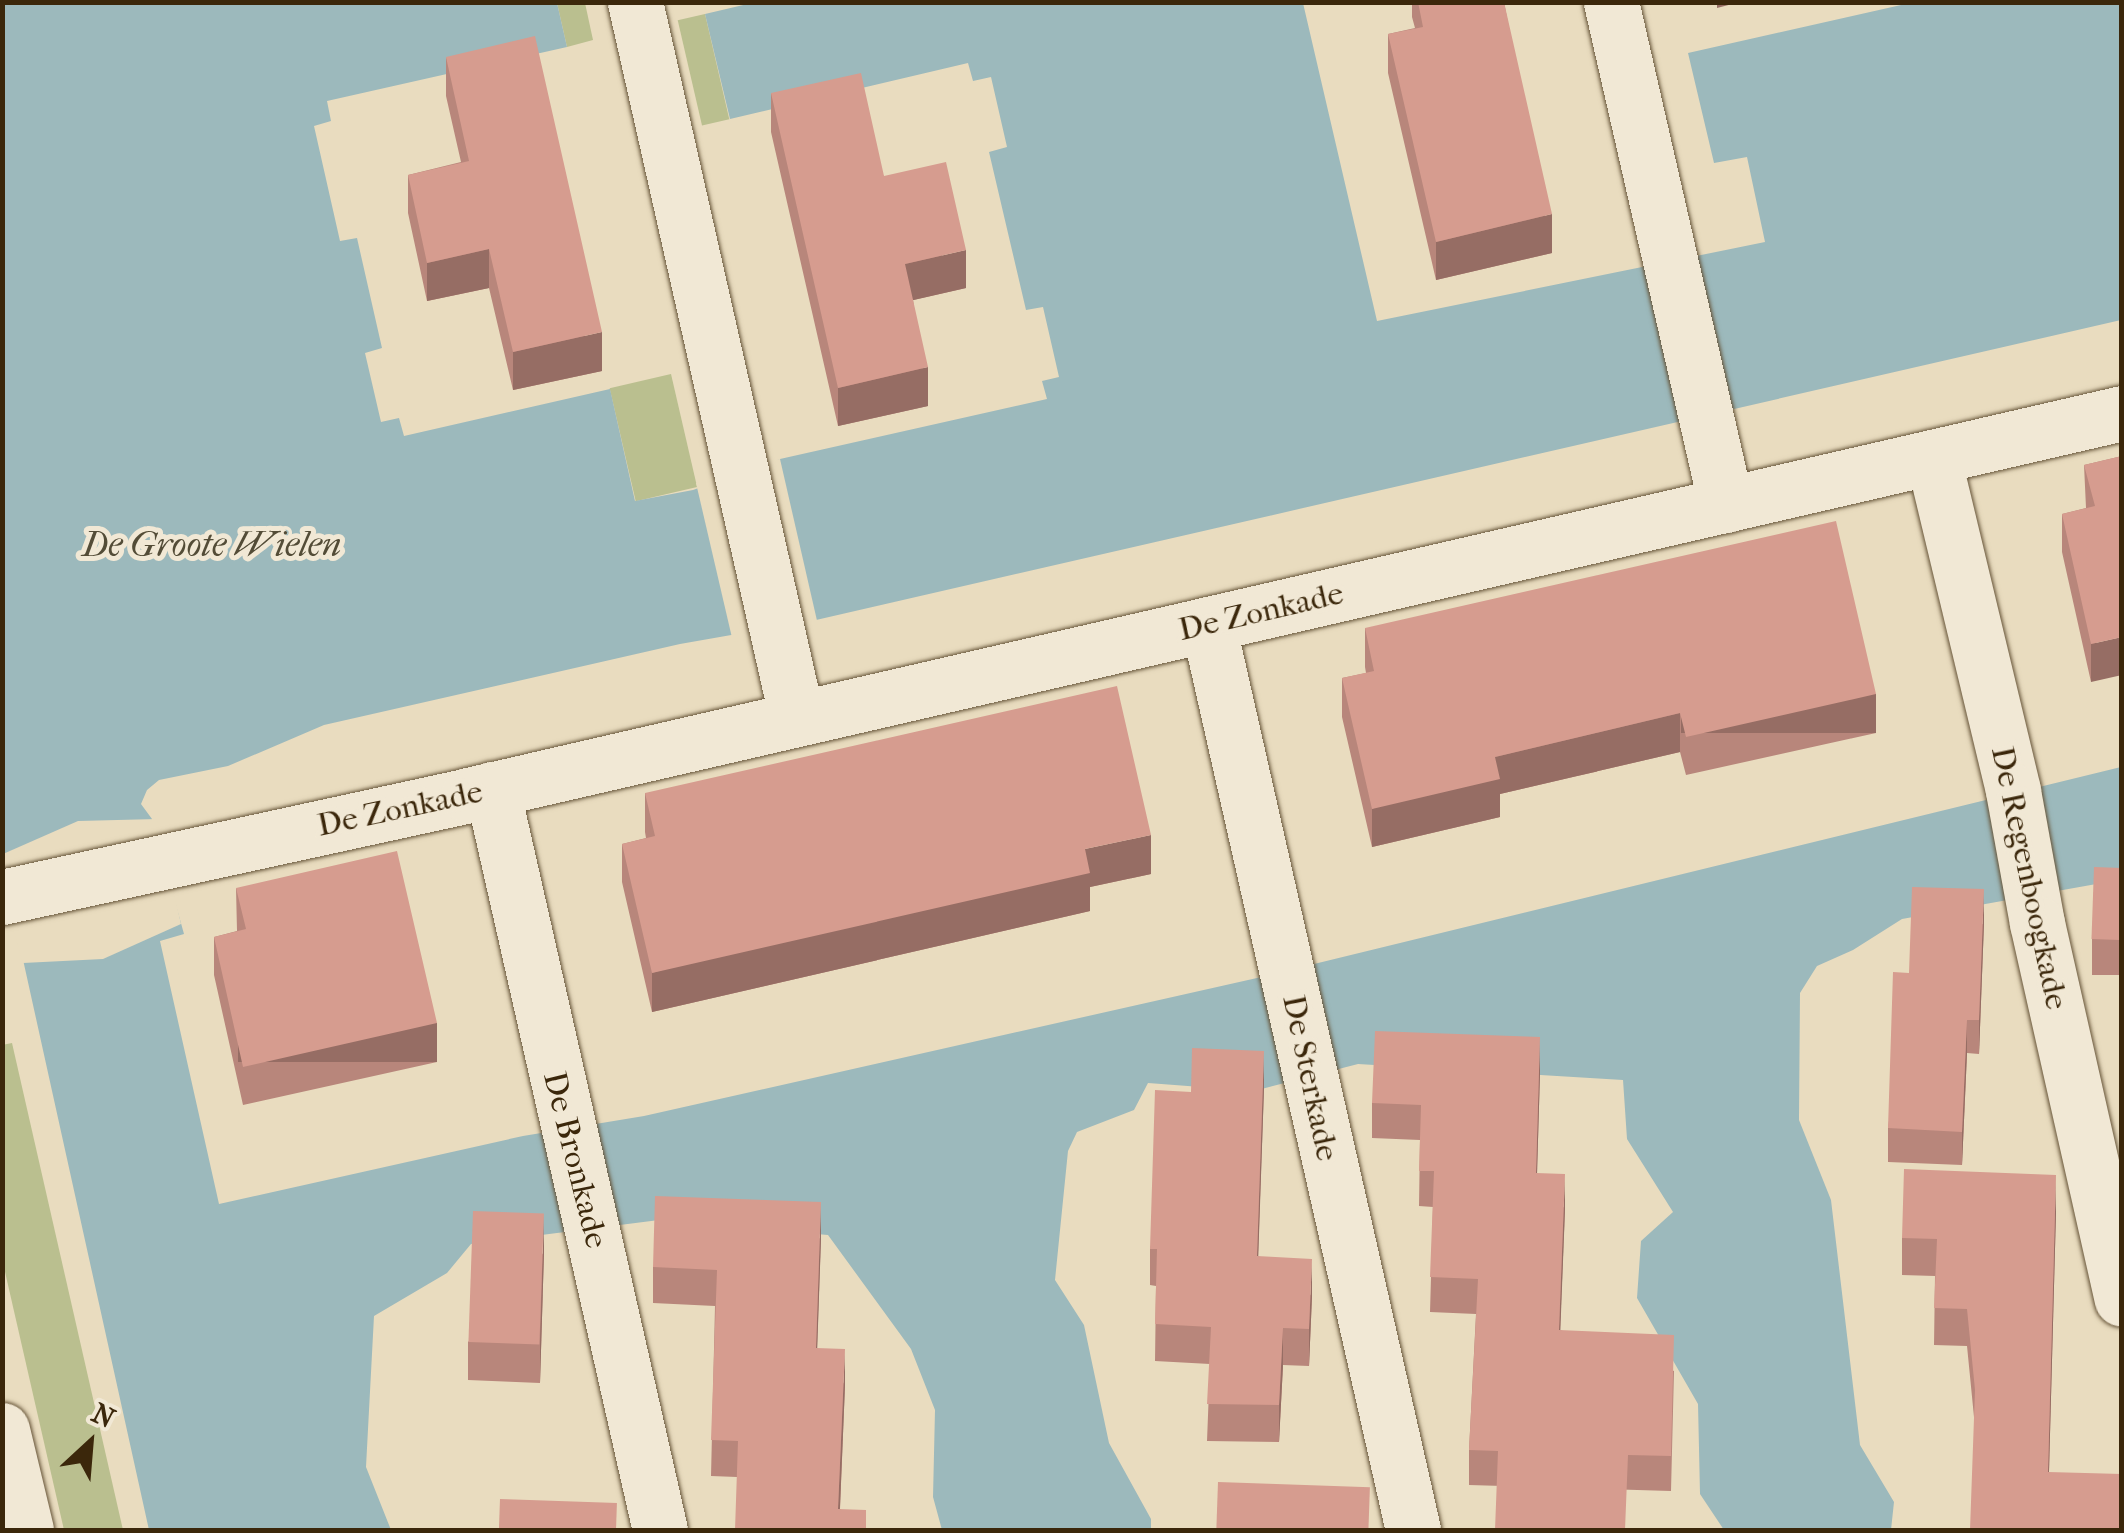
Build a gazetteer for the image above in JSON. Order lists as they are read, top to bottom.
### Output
{
  "streets": {
    "street": [
      "De Zonkade",
      "De Regenboogkade",
      "De Sterkade",
      "De Bronkade"
    ]
  },
  "crossings": [
    ["De Zonkade", "De Regenboogkade"],
    ["De Zonkade", "De Sterkade"],
    ["De Zonkade", "De Bronkade"]
  ],
  "water": ["De Groote Wielen"],
  "north": "top right"
}
